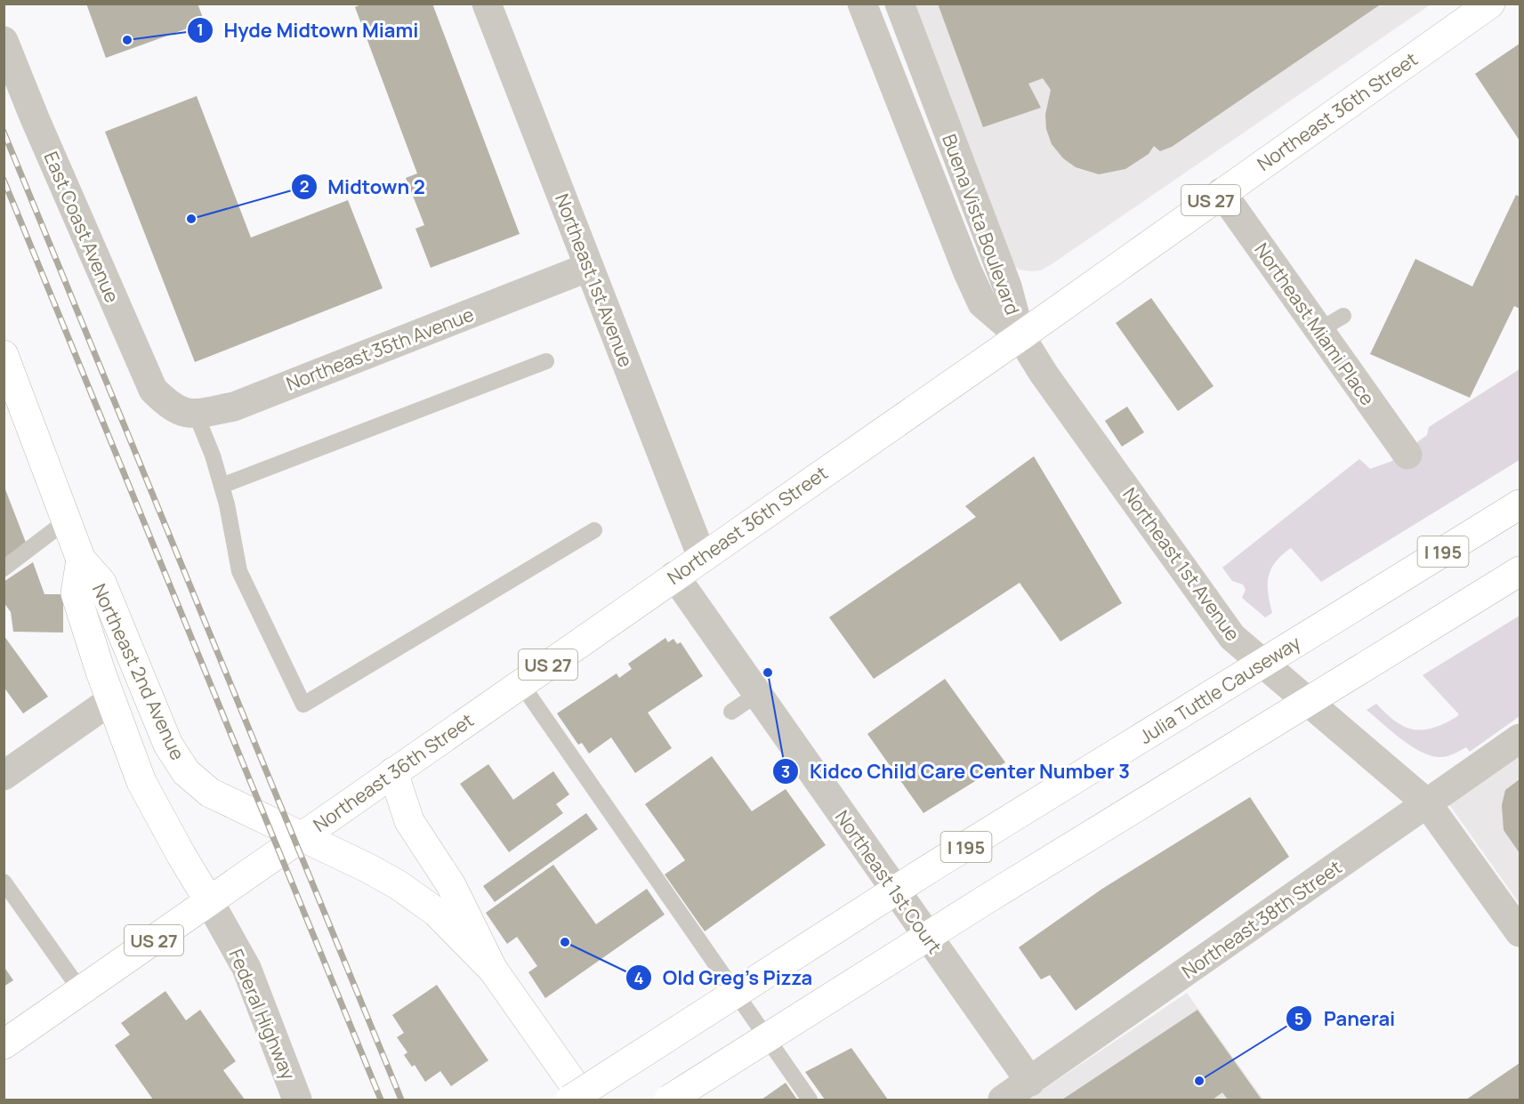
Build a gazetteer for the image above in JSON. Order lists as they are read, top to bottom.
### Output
{
  "streets": {
    "main road": [
      "Northeast 36th Street",
      "US 27",
      "I 195",
      "Northeast 2nd Avenue",
      "Julia Tuttle Causeway"
    ],
    "street": [
      "Buena Vista Boulevard",
      "East Coast Avenue",
      "Northeast 1st Avenue",
      "Northeast Miami Place",
      "Northeast 35th Avenue",
      "Northeast 1st Court",
      "Northeast 38th Street",
      "Federal Highway"
    ]
  },
  "crossings": [
    ["Northeast 36th Street", "Buena Vista Boulevard"],
    ["Northeast 36th Street", "Northeast 1st Avenue"],
    ["Northeast 36th Street", "Northeast Miami Place"],
    ["Northeast 36th Street", "Northeast 2nd Avenue"],
    ["Northeast 36th Street", "Northeast 1st Court"],
    ["Northeast 36th Street", "Federal Highway"],
    ["Buena Vista Boulevard", "Northeast 1st Avenue"],
    ["East Coast Avenue", "Northeast 35th Avenue"],
    ["Northeast 1st Avenue", "Northeast 35th Avenue"],
    ["Northeast 1st Avenue", "Northeast 38th Street"],
    ["Northeast 2nd Avenue", "Federal Highway"],
    ["Northeast 1st Court", "Northeast 38th Street"]
  ],
  "places": [
    "Hyde Midtown Miami",
    "Midtown 2",
    "Kidco Child Care Center Number 3",
    "Old Greg’s Pizza",
    "Panerai"
  ]
}
